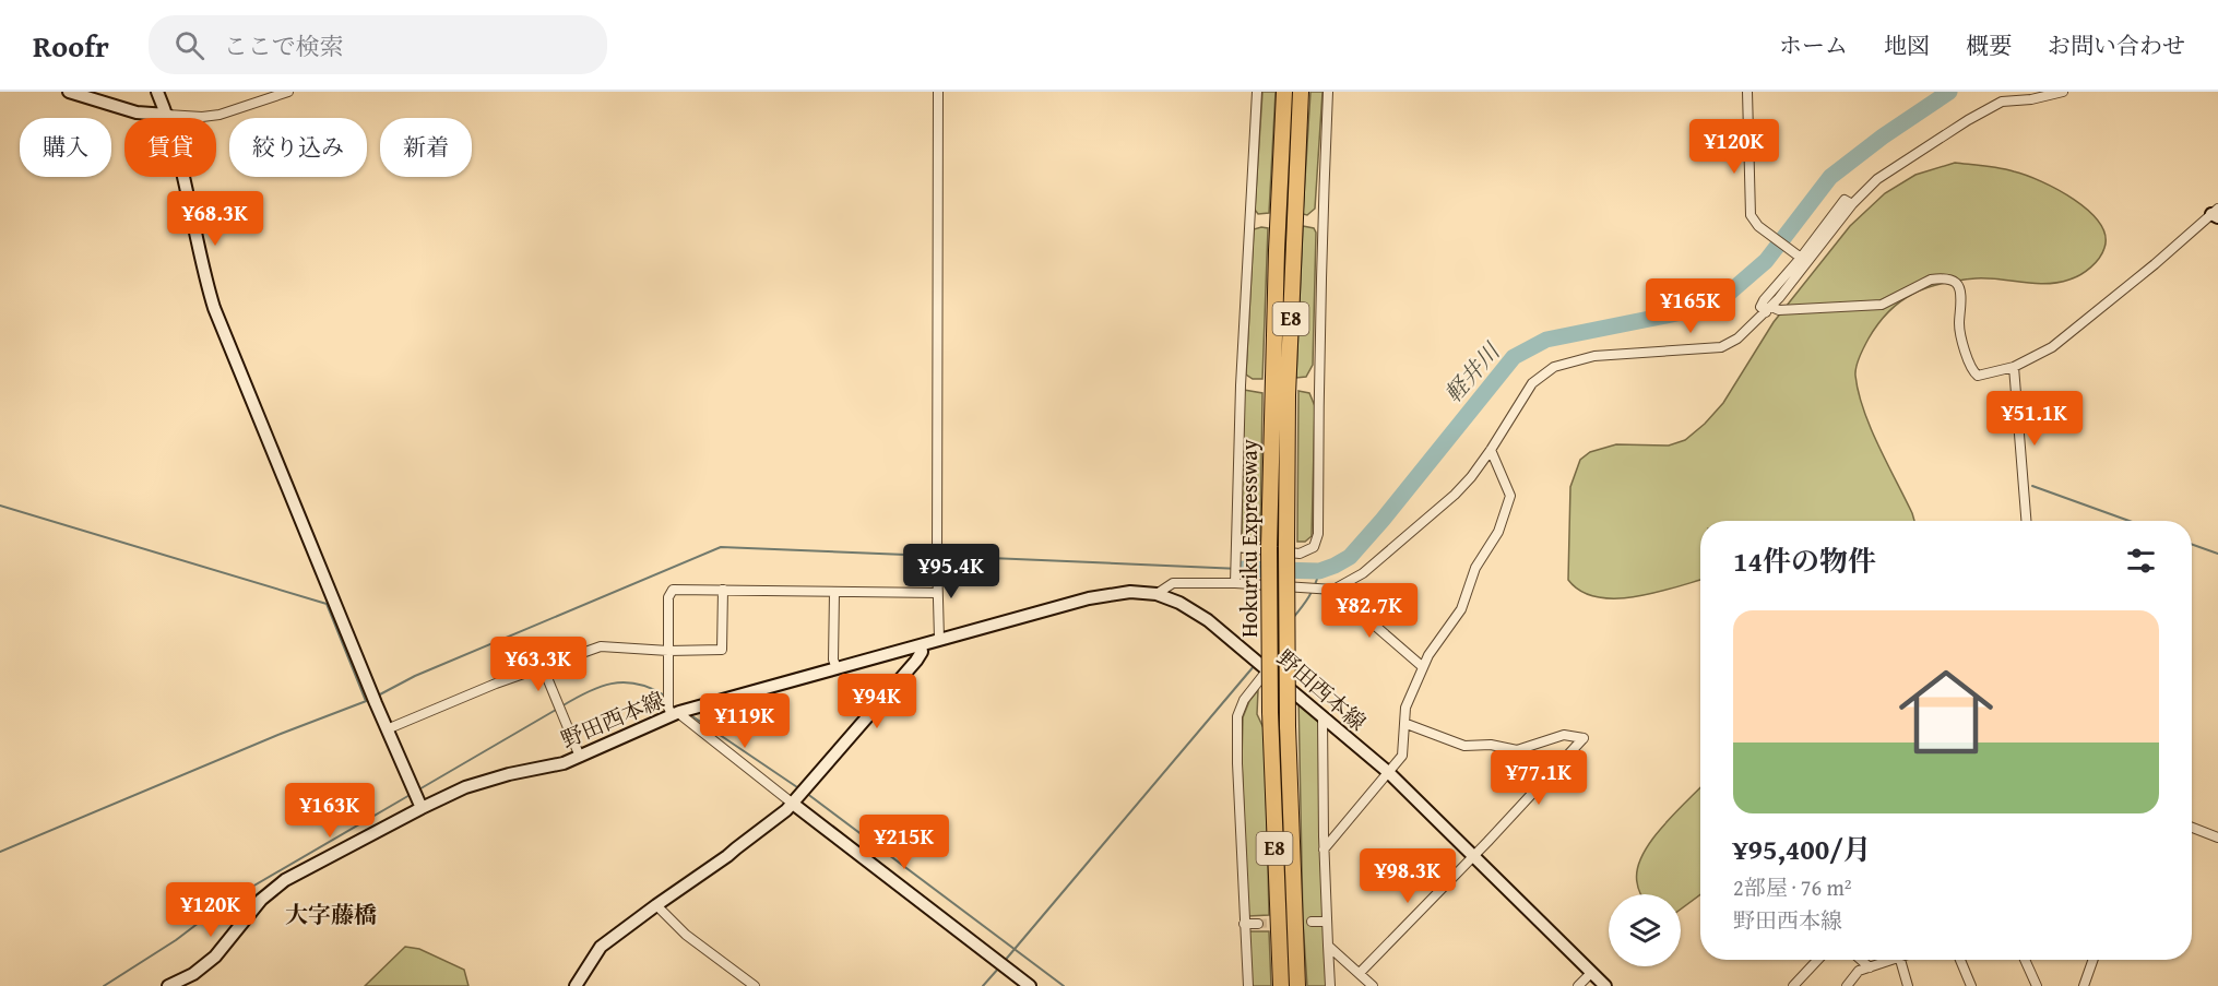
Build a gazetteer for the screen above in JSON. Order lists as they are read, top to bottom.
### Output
{
  "streets": {
    "highway": ["E8", "Hokuriku Expressway"],
    "main road": ["野田西本線"]
  },
  "districts": ["大字藤橋"],
  "water": ["軽井川"],
  "page": {
    "header": "Roofr",
    "search": "ここで検索",
    "nav": [
      "ホーム",
      "地図",
      "概要",
      "お問い合わせ"
    ],
    "chip": [
      "購入",
      "賃貸",
      "絞り込み",
      "新着"
    ],
    "price": [
      "¥120K",
      "¥68.3K",
      "¥165K",
      "¥51.1K",
      "¥95.4K",
      "¥82.7K",
      "¥63.3K",
      "¥94K",
      "¥119K",
      "¥77.1K",
      "¥163K",
      "¥215K",
      "¥98.3K",
      "¥120K"
    ],
    "heading": "14件の物件",
    "list": [
      {
        "name": "¥95,400/月",
        "note": "2部屋 · 76 m² · 野田西本線"
      }
    ]
  }
}
